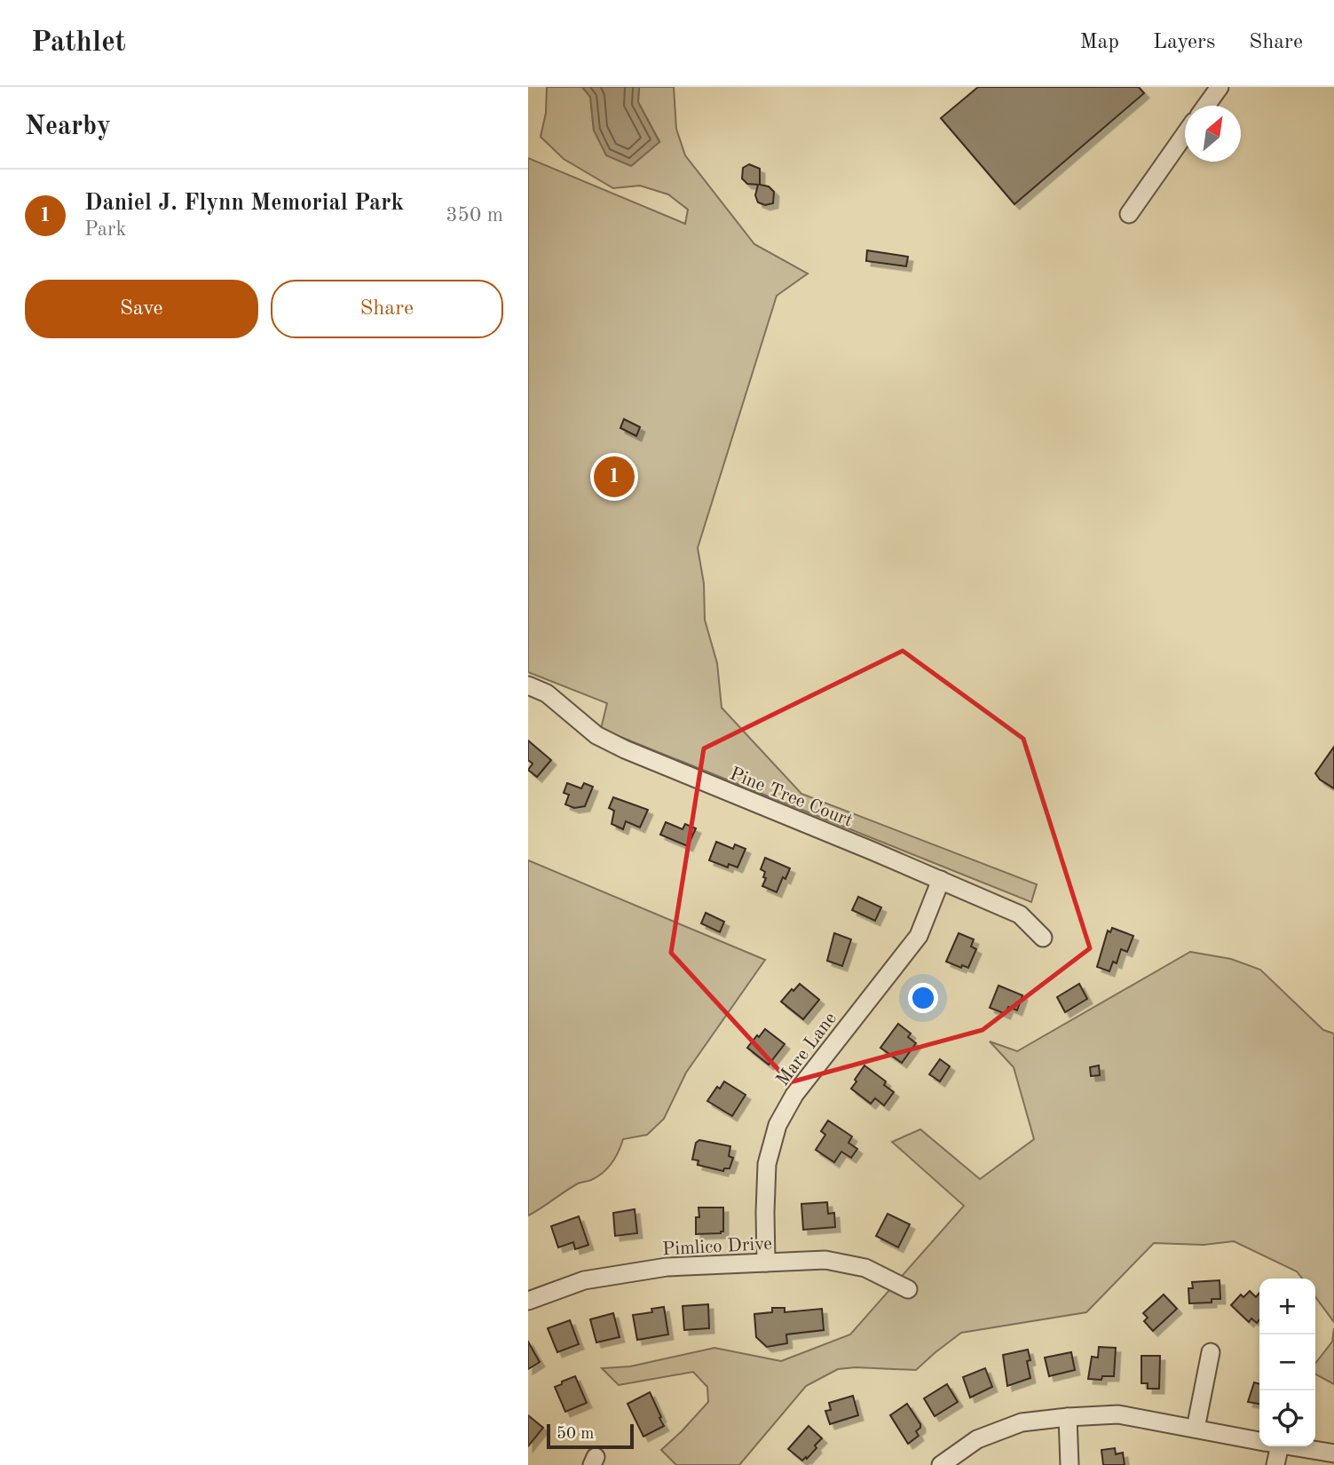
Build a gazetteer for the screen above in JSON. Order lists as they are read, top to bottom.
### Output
{
  "streets": {
    "street": ["Pine Tree Court", "Mare Lane", "Pimlico Drive"]
  },
  "crossings": [
    ["Pine Tree Court", "Mare Lane"],
    ["Mare Lane", "Pimlico Drive"]
  ],
  "scale_bar": "50 m",
  "north": "top right",
  "page": {
    "header": "Pathlet",
    "nav": ["Map", "Layers", "Share"],
    "heading": "Nearby",
    "list": [
      {
        "mark": "1",
        "name": "Daniel J. Flynn Memorial Park",
        "note": "Park",
        "value": "350 m"
      }
    ],
    "buttons": ["Save", "Share"],
    "pins": "1",
    "map_buttons": ["+", "−"],
    "scale": "50 m"
  }
}
